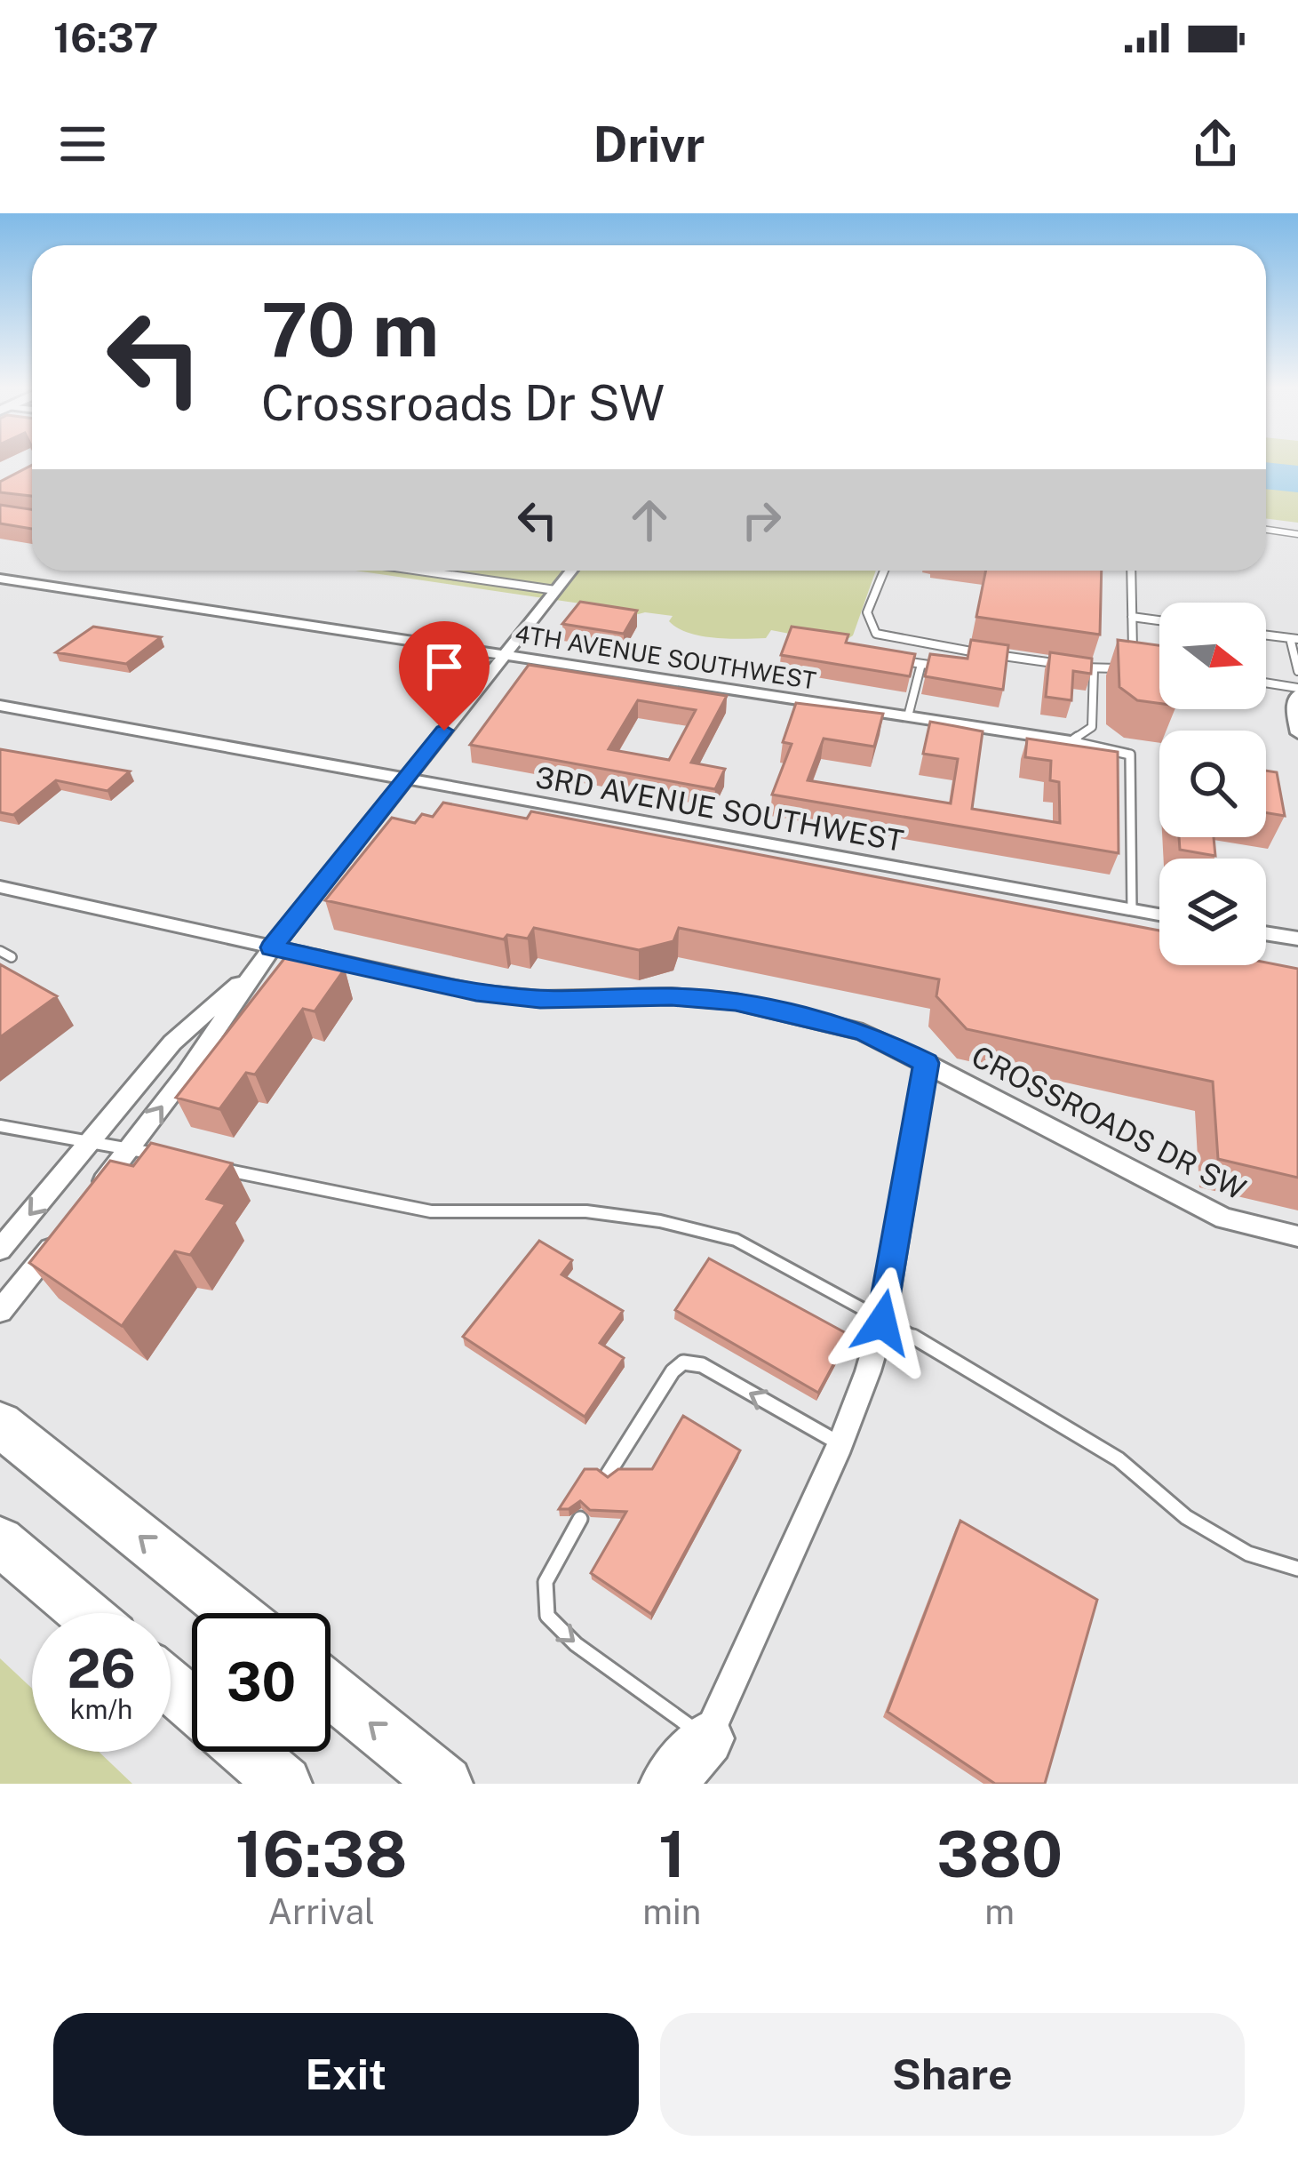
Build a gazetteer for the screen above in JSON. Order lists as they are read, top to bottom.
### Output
{
  "streets": {
    "street": ["4TH AVENUE SOUTHWEST", "3RD AVENUE SOUTHWEST", "CROSSROADS DR SW"]
  },
  "north": "right",
  "page": {
    "status": "16:37",
    "header": "Drivr",
    "turn": ["70 m", "Crossroads Dr SW"],
    "speed": "26 km/h",
    "limit": "30",
    "eta": [
      "16:38",
      "Arrival",
      "1",
      "min",
      "380",
      "m"
    ],
    "buttons": ["Exit", "Share"]
  }
}
